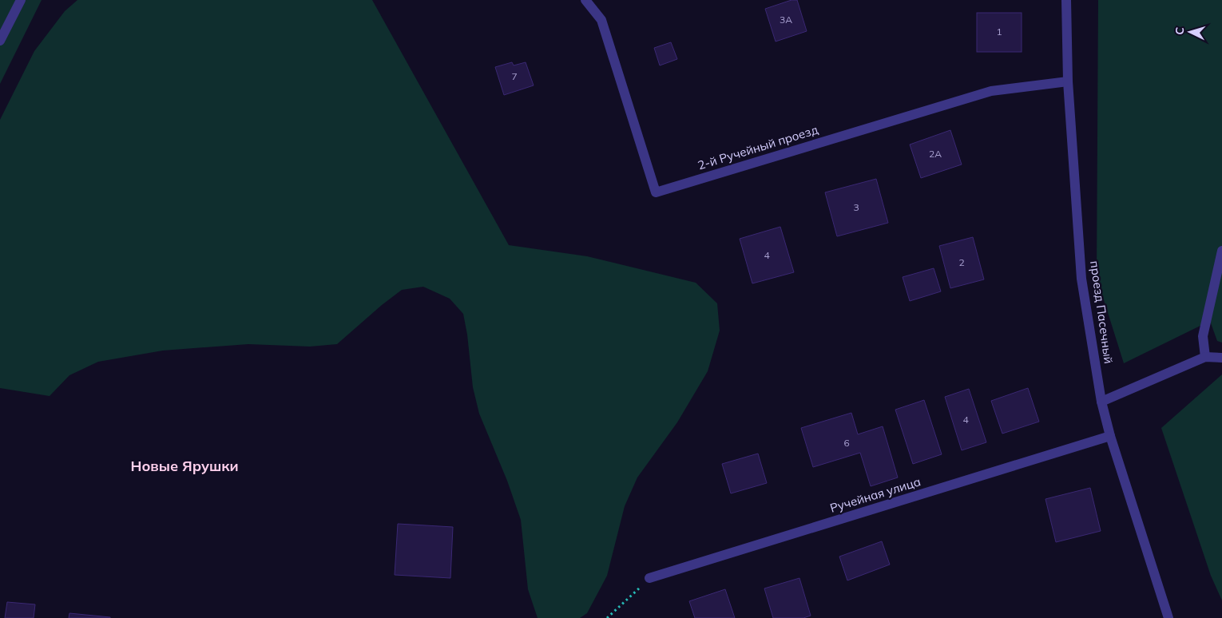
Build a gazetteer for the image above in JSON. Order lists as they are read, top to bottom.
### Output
{
  "streets": {
    "street": ["2-й Ручейный проезд", "проезд Пасечный", "Ручейная улица"]
  },
  "crossings": [
    ["2-й Ручейный проезд", "проезд Пасечный"],
    ["проезд Пасечный", "Ручейная улица"]
  ],
  "districts": ["Новые Ярушки"],
  "house_numbers": [
    "3А",
    "1",
    "7",
    "2А",
    "3",
    "4",
    "2",
    "4",
    "6"
  ],
  "north": "left"
}
